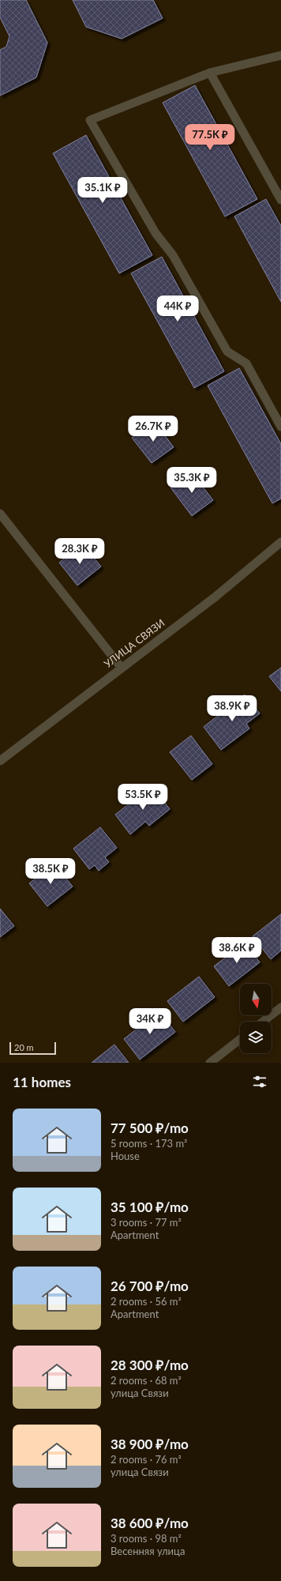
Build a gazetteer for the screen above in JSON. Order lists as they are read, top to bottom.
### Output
{
  "streets": {
    "street": ["УЛИЦА СВЯЗИ"]
  },
  "scale_bar": "20 m",
  "north": "bottom",
  "page": {
    "price": [
      "77.5K ₽",
      "35.1K ₽",
      "44K ₽",
      "26.7K ₽",
      "35.3K ₽",
      "28.3K ₽",
      "38.9K ₽",
      "53.5K ₽",
      "38.5K ₽",
      "38.6K ₽",
      "34K ₽"
    ],
    "scale": "20 m",
    "heading": "11 homes",
    "list": [
      {
        "name": "77 500 ₽/mo",
        "note": "5 rooms · 173 m² · House"
      },
      {
        "name": "35 100 ₽/mo",
        "note": "3 rooms · 77 m² · Apartment"
      },
      {
        "name": "26 700 ₽/mo",
        "note": "2 rooms · 56 m² · Apartment"
      },
      {
        "name": "28 300 ₽/mo",
        "note": "2 rooms · 68 m² · улица Связи"
      },
      {
        "name": "38 900 ₽/mo",
        "note": "2 rooms · 76 m² · улица Связи"
      },
      {
        "name": "38 600 ₽/mo",
        "note": "3 rooms · 98 m² · Весенняя улица"
      }
    ]
  }
}
